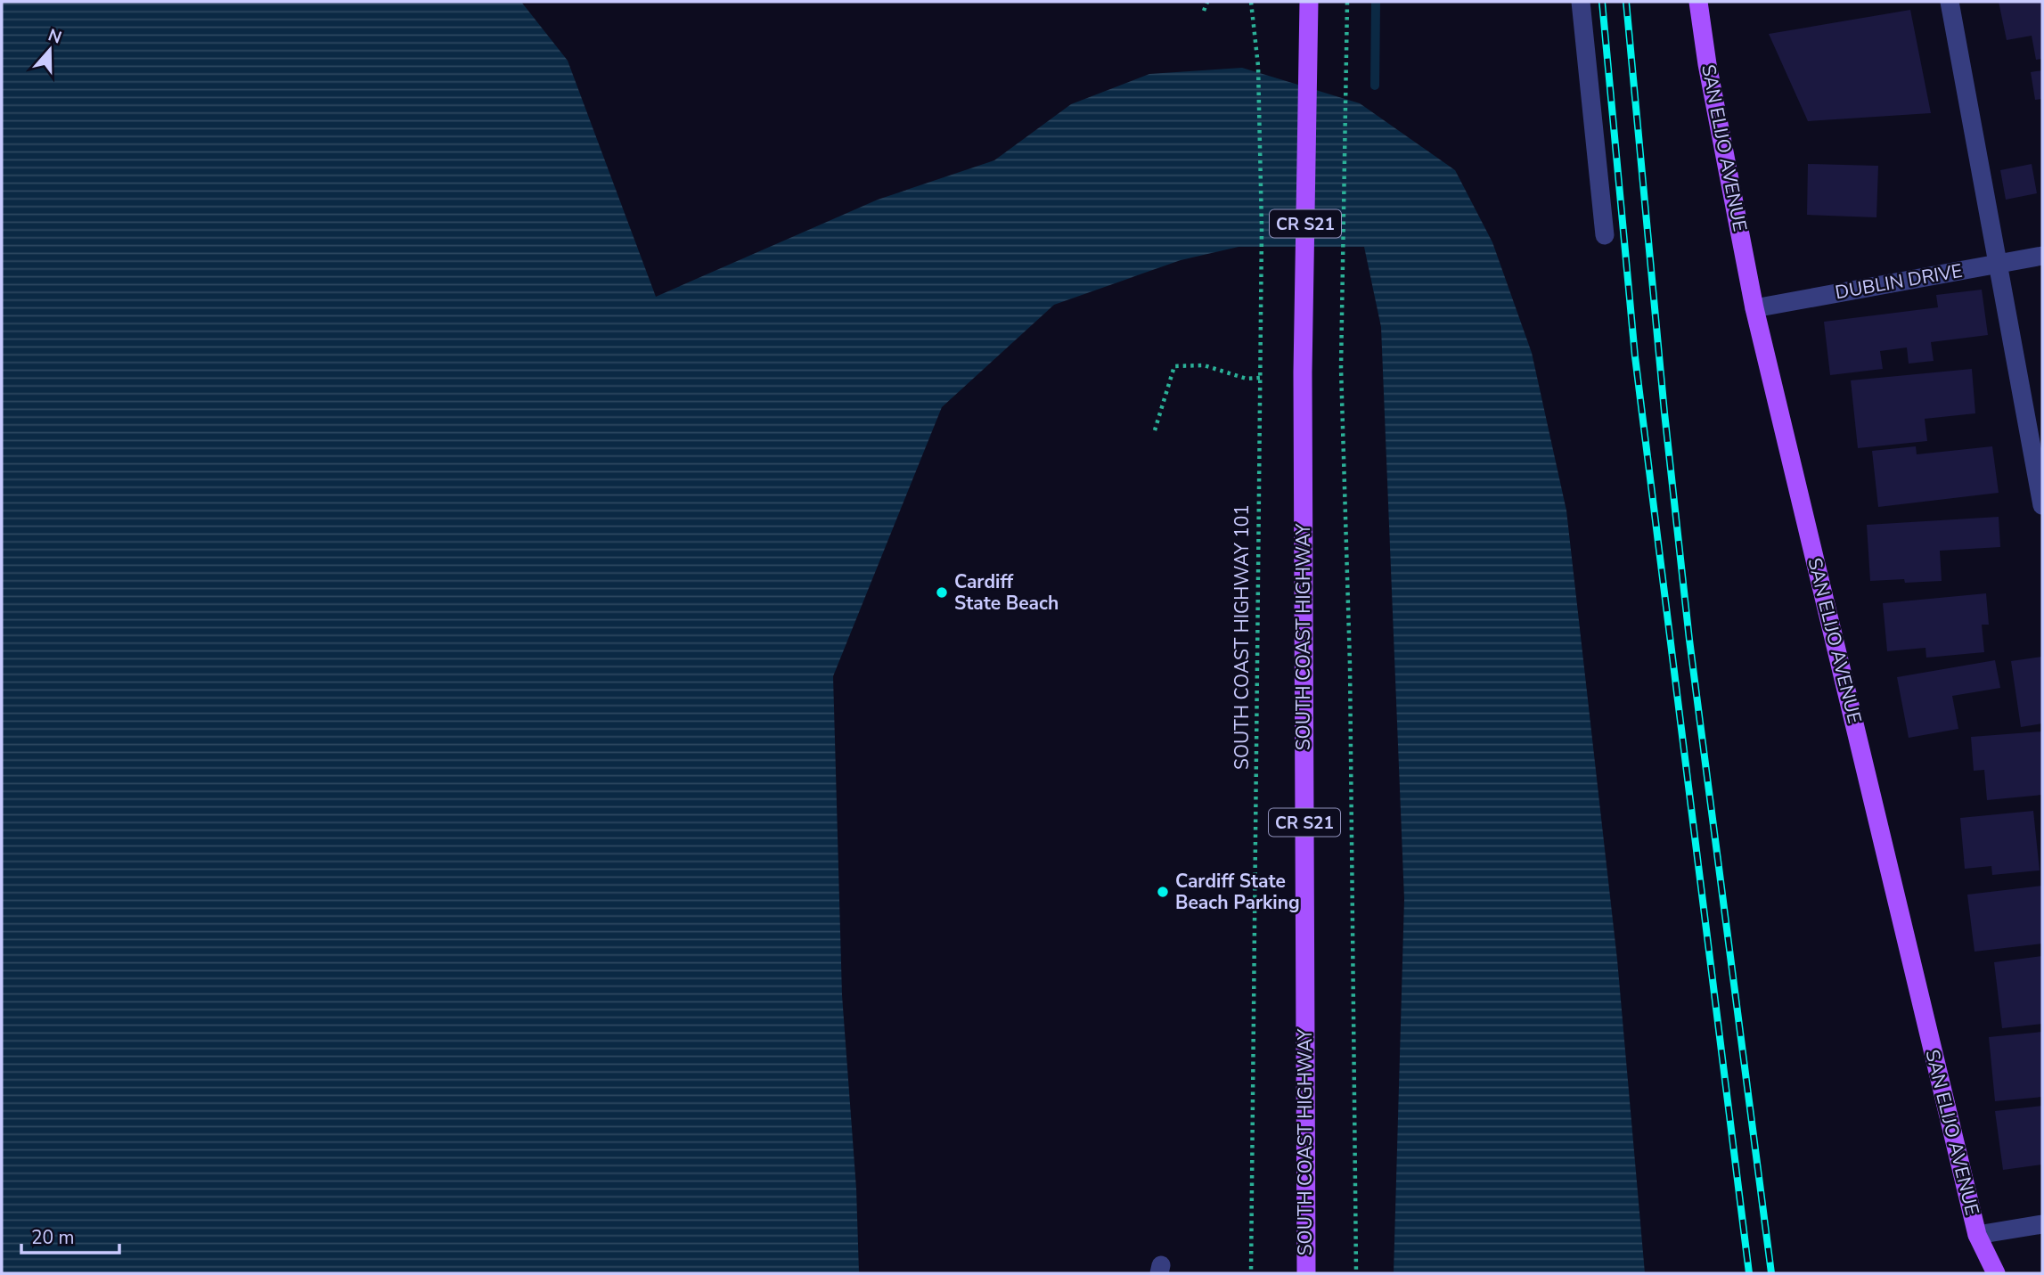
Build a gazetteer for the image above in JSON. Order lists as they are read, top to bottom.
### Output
{
  "streets": {
    "main road": ["SAN ELIJO AVENUE", "CR S21", "SOUTH COAST HIGHWAY"],
    "street": ["DUBLIN DRIVE"],
    "path": ["SOUTH COAST HIGHWAY 101"]
  },
  "crossings": [
    ["SAN ELIJO AVENUE", "DUBLIN DRIVE"]
  ],
  "places": ["Cardiff State Beach", "Cardiff State Beach Parking"],
  "scale_bar": "20 m",
  "north": "top"
}
